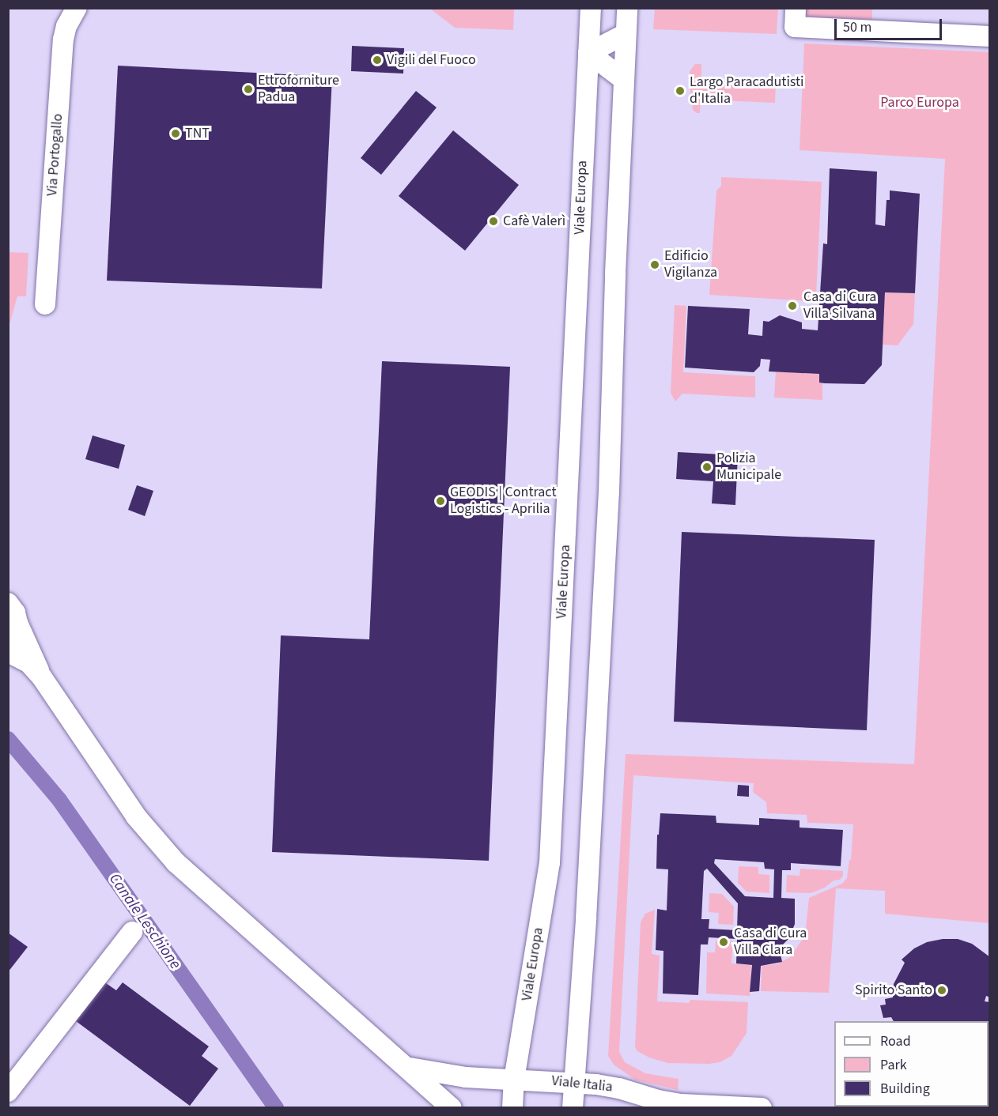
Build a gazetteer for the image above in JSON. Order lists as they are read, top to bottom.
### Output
{
  "streets": {
    "street": ["Via Portogallo", "Viale Europa", "Viale Italia"]
  },
  "crossings": [
    ["Viale Europa", "Viale Italia"]
  ],
  "water": ["Canale Leschione"],
  "parks": ["Parco Europa"],
  "places": [
    "Vigili del Fuoco",
    "Ettroforniture Padua",
    "Largo Paracadutisti d'Italia",
    "TNT",
    "Cafè Valerì",
    "Edificio Vigilanza",
    "Casa di Cura Villa Silvana",
    "Polizia Municipale",
    "GEODIS | Contract Logistics - Aprilia",
    "Casa di Cura Villa Clara",
    "Spirito Santo"
  ],
  "legend": ["Road", "Park", "Building"],
  "scale_bar": "50 m"
}
